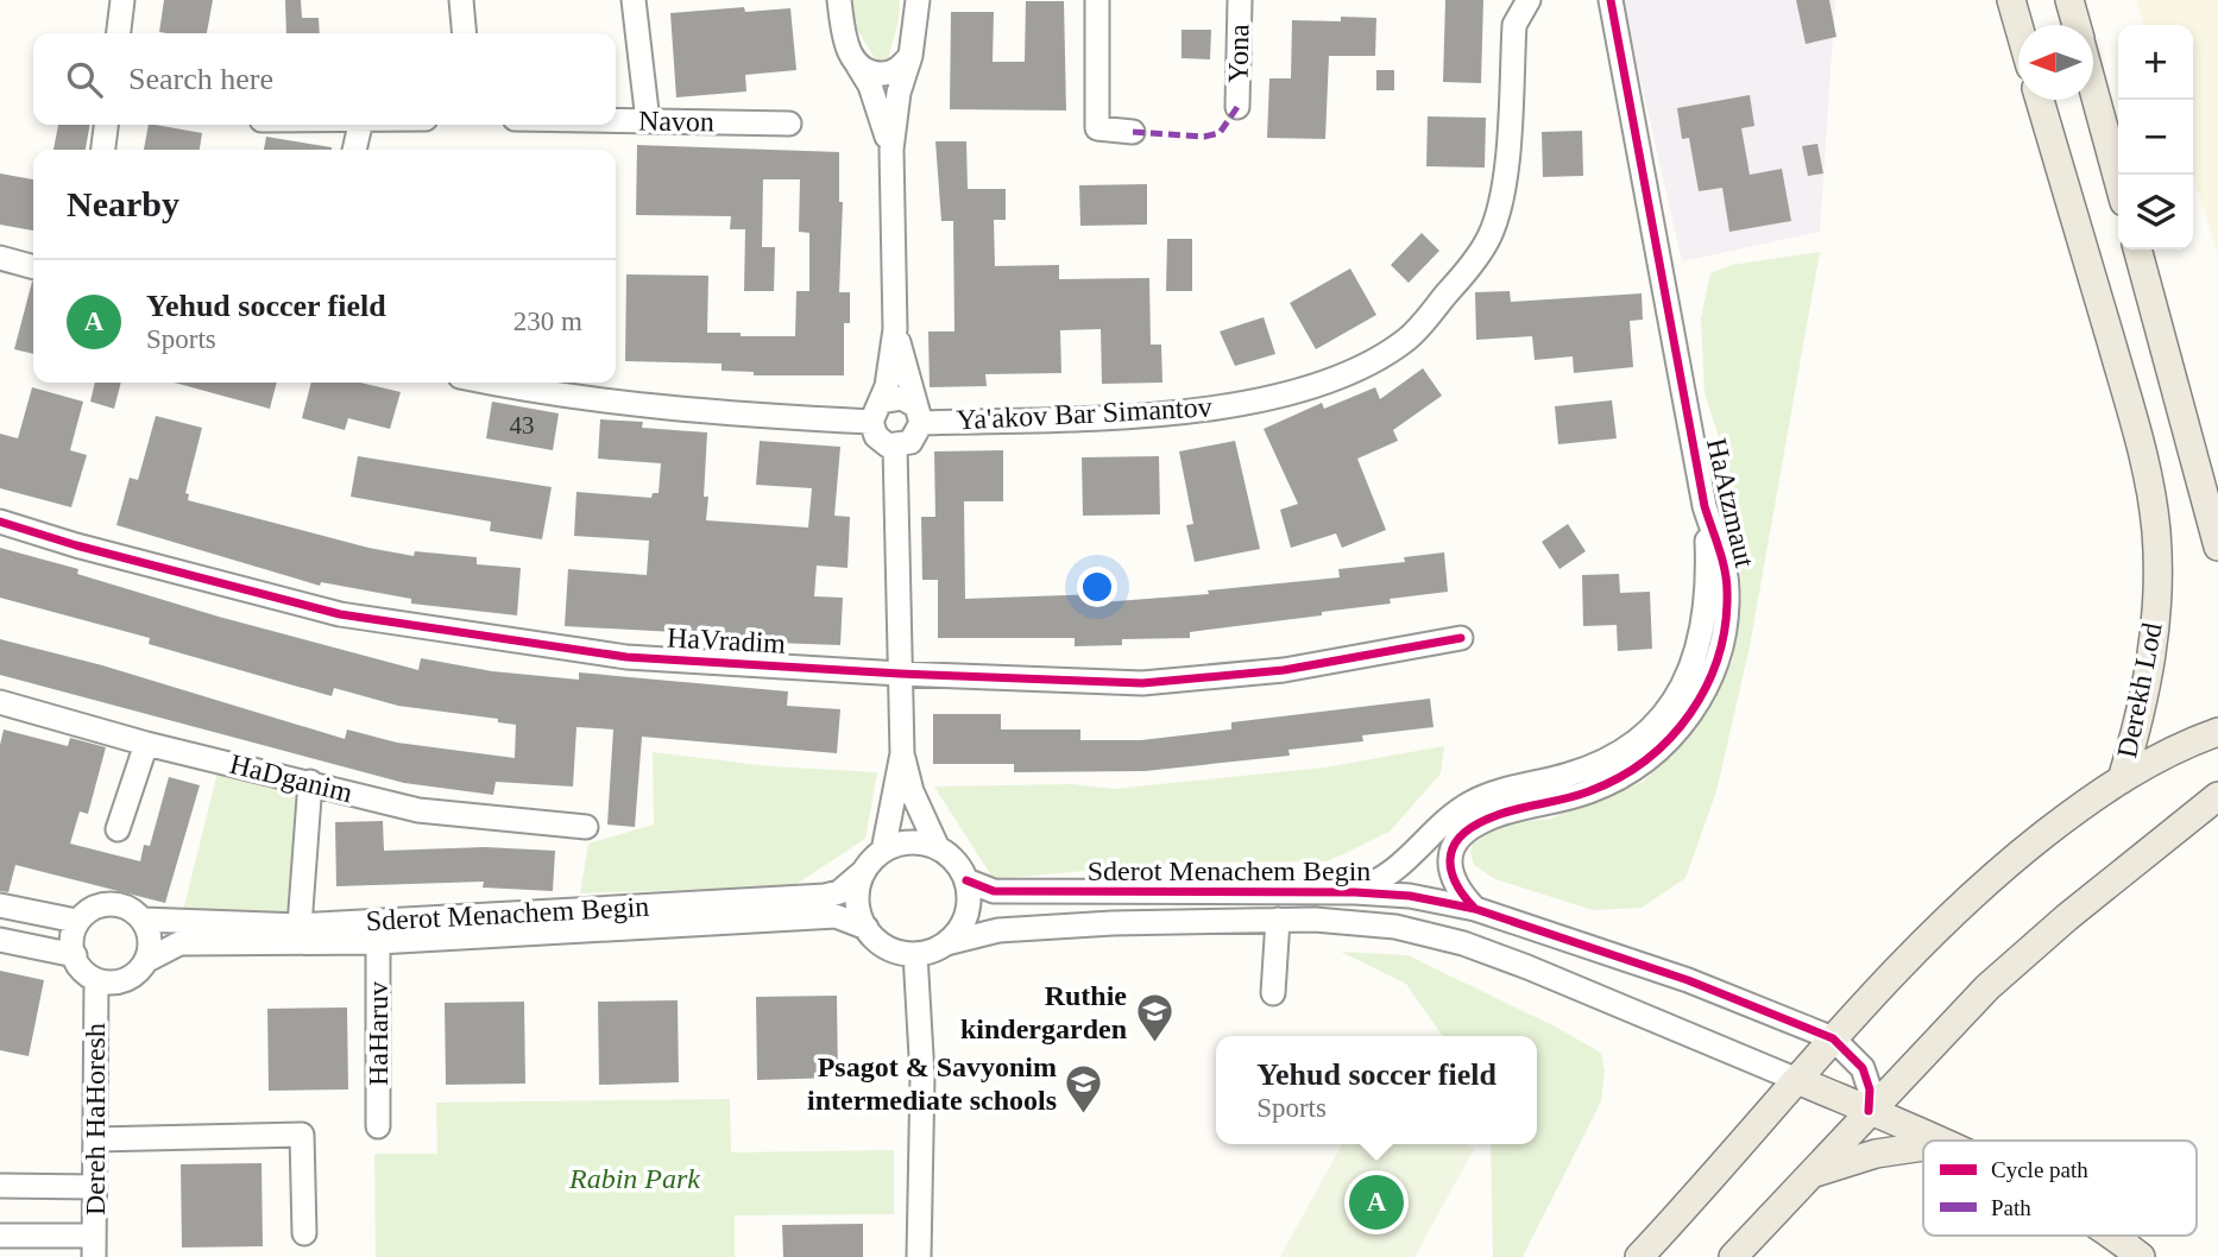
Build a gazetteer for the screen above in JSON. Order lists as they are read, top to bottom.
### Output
{
  "streets": {
    "main road": ["Derekh Lod", "Sderot Menachem Begin"],
    "street": [
      "Yona",
      "Navon",
      "Ya'akov Bar Simantov",
      "HaAtzmaut",
      "HaVradim",
      "HaDganim",
      "HaHaruv",
      "Dereh HaHoresh"
    ]
  },
  "crossings": [
    ["HaAtzmaut", "Sderot Menachem Begin"],
    ["Derekh Lod", "Sderot Menachem Begin"],
    ["Sderot Menachem Begin", "HaHaruv"],
    ["Sderot Menachem Begin", "Dereh HaHoresh"]
  ],
  "parks": ["Rabin Park"],
  "places": {
    "school or university": ["Ruthie kindergarden", "Psagot & Savyonim intermediate schools"]
  },
  "house_numbers": ["43"],
  "legend": ["Cycle path", "Path"],
  "north": "left",
  "page": {
    "map_buttons": ["+", "−"],
    "search": "Search here",
    "heading": "Nearby",
    "list": [
      {
        "mark": "A",
        "name": "Yehud soccer field",
        "note": "Sports",
        "value": "230 m"
      }
    ],
    "popup": ["Yehud soccer field", "Sports"],
    "pins": "A"
  }
}
